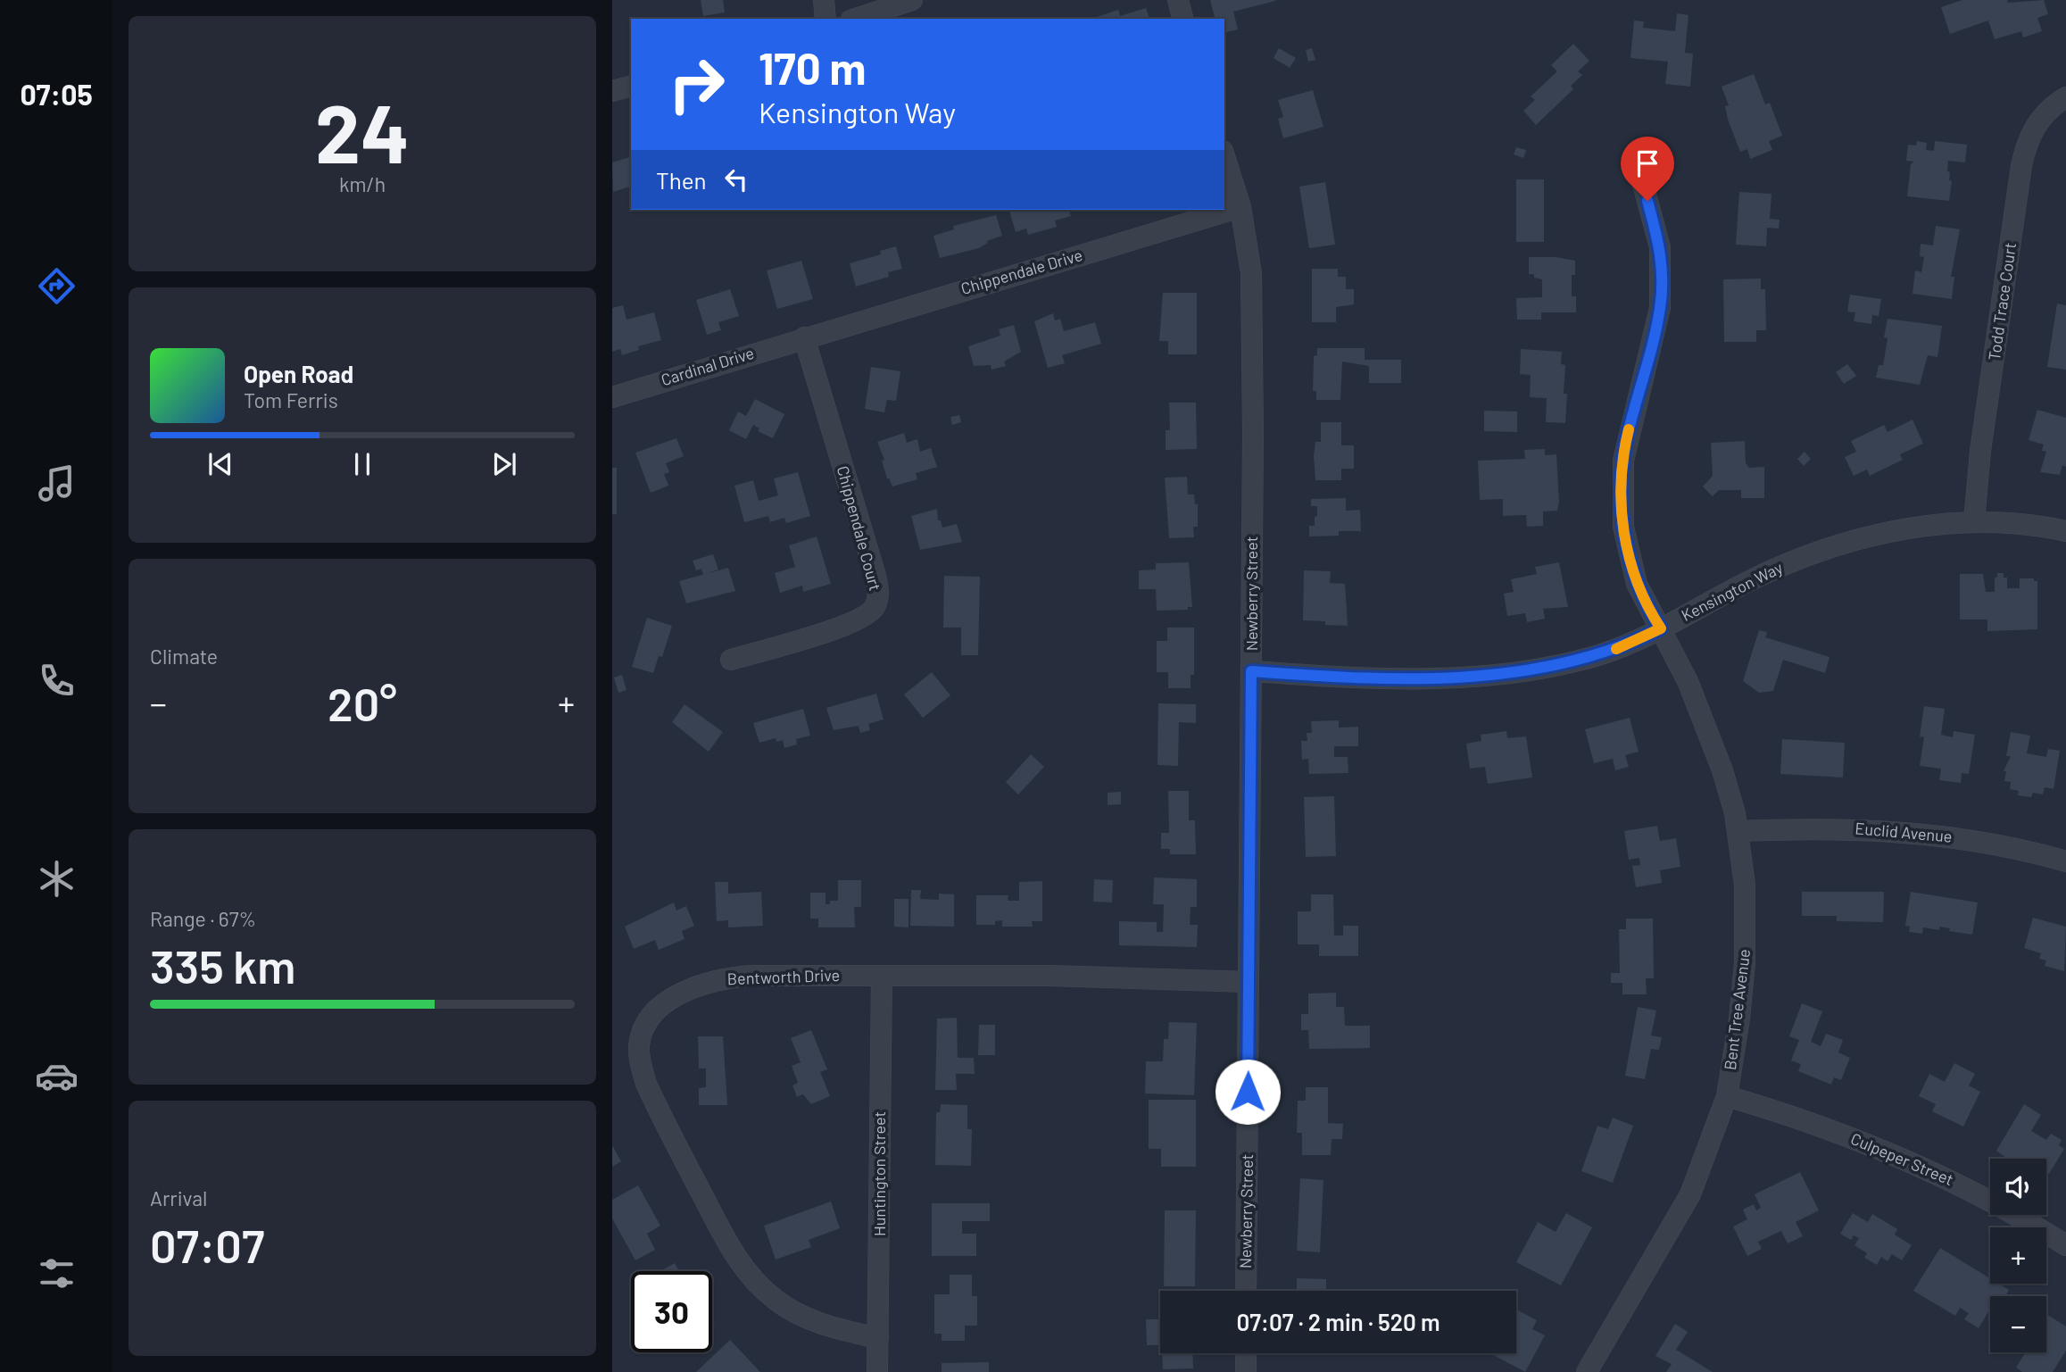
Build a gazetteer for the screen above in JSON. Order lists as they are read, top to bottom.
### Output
{
  "streets": {
    "street": [
      "Chippendale Drive",
      "Todd Trace Court",
      "Cardinal Drive",
      "Chippendale Court",
      "Kensington Way",
      "Newberry Street",
      "Euclid Avenue",
      "Bentworth Drive",
      "Bent Tree Avenue",
      "Culpeper Street",
      "Huntington Street"
    ]
  },
  "crossings": [
    ["Chippendale Drive", "Cardinal Drive"],
    ["Chippendale Drive", "Chippendale Court"],
    ["Chippendale Drive", "Newberry Street"],
    ["Todd Trace Court", "Kensington Way"],
    ["Cardinal Drive", "Chippendale Court"],
    ["Kensington Way", "Newberry Street"],
    ["Kensington Way", "Bent Tree Avenue"],
    ["Newberry Street", "Bentworth Drive"],
    ["Euclid Avenue", "Bent Tree Avenue"],
    ["Bentworth Drive", "Huntington Street"],
    ["Bent Tree Avenue", "Culpeper Street"]
  ],
  "page": {
    "tabs": "07:05",
    "tile": [
      ["24", "km/h"],
      "Climate",
      ["Range · 67%", "335 km"],
      ["Arrival", "07:07"]
    ],
    "turn": ["170 m", "Kensington Way"],
    "then": "Then",
    "song": ["Open Road", "Tom Ferris"],
    "heat": ["−", "20°", "+"],
    "map_buttons": ["+", "−"],
    "limit": "30",
    "trip": "07:07 · 2 min · 520 m"
  }
}
